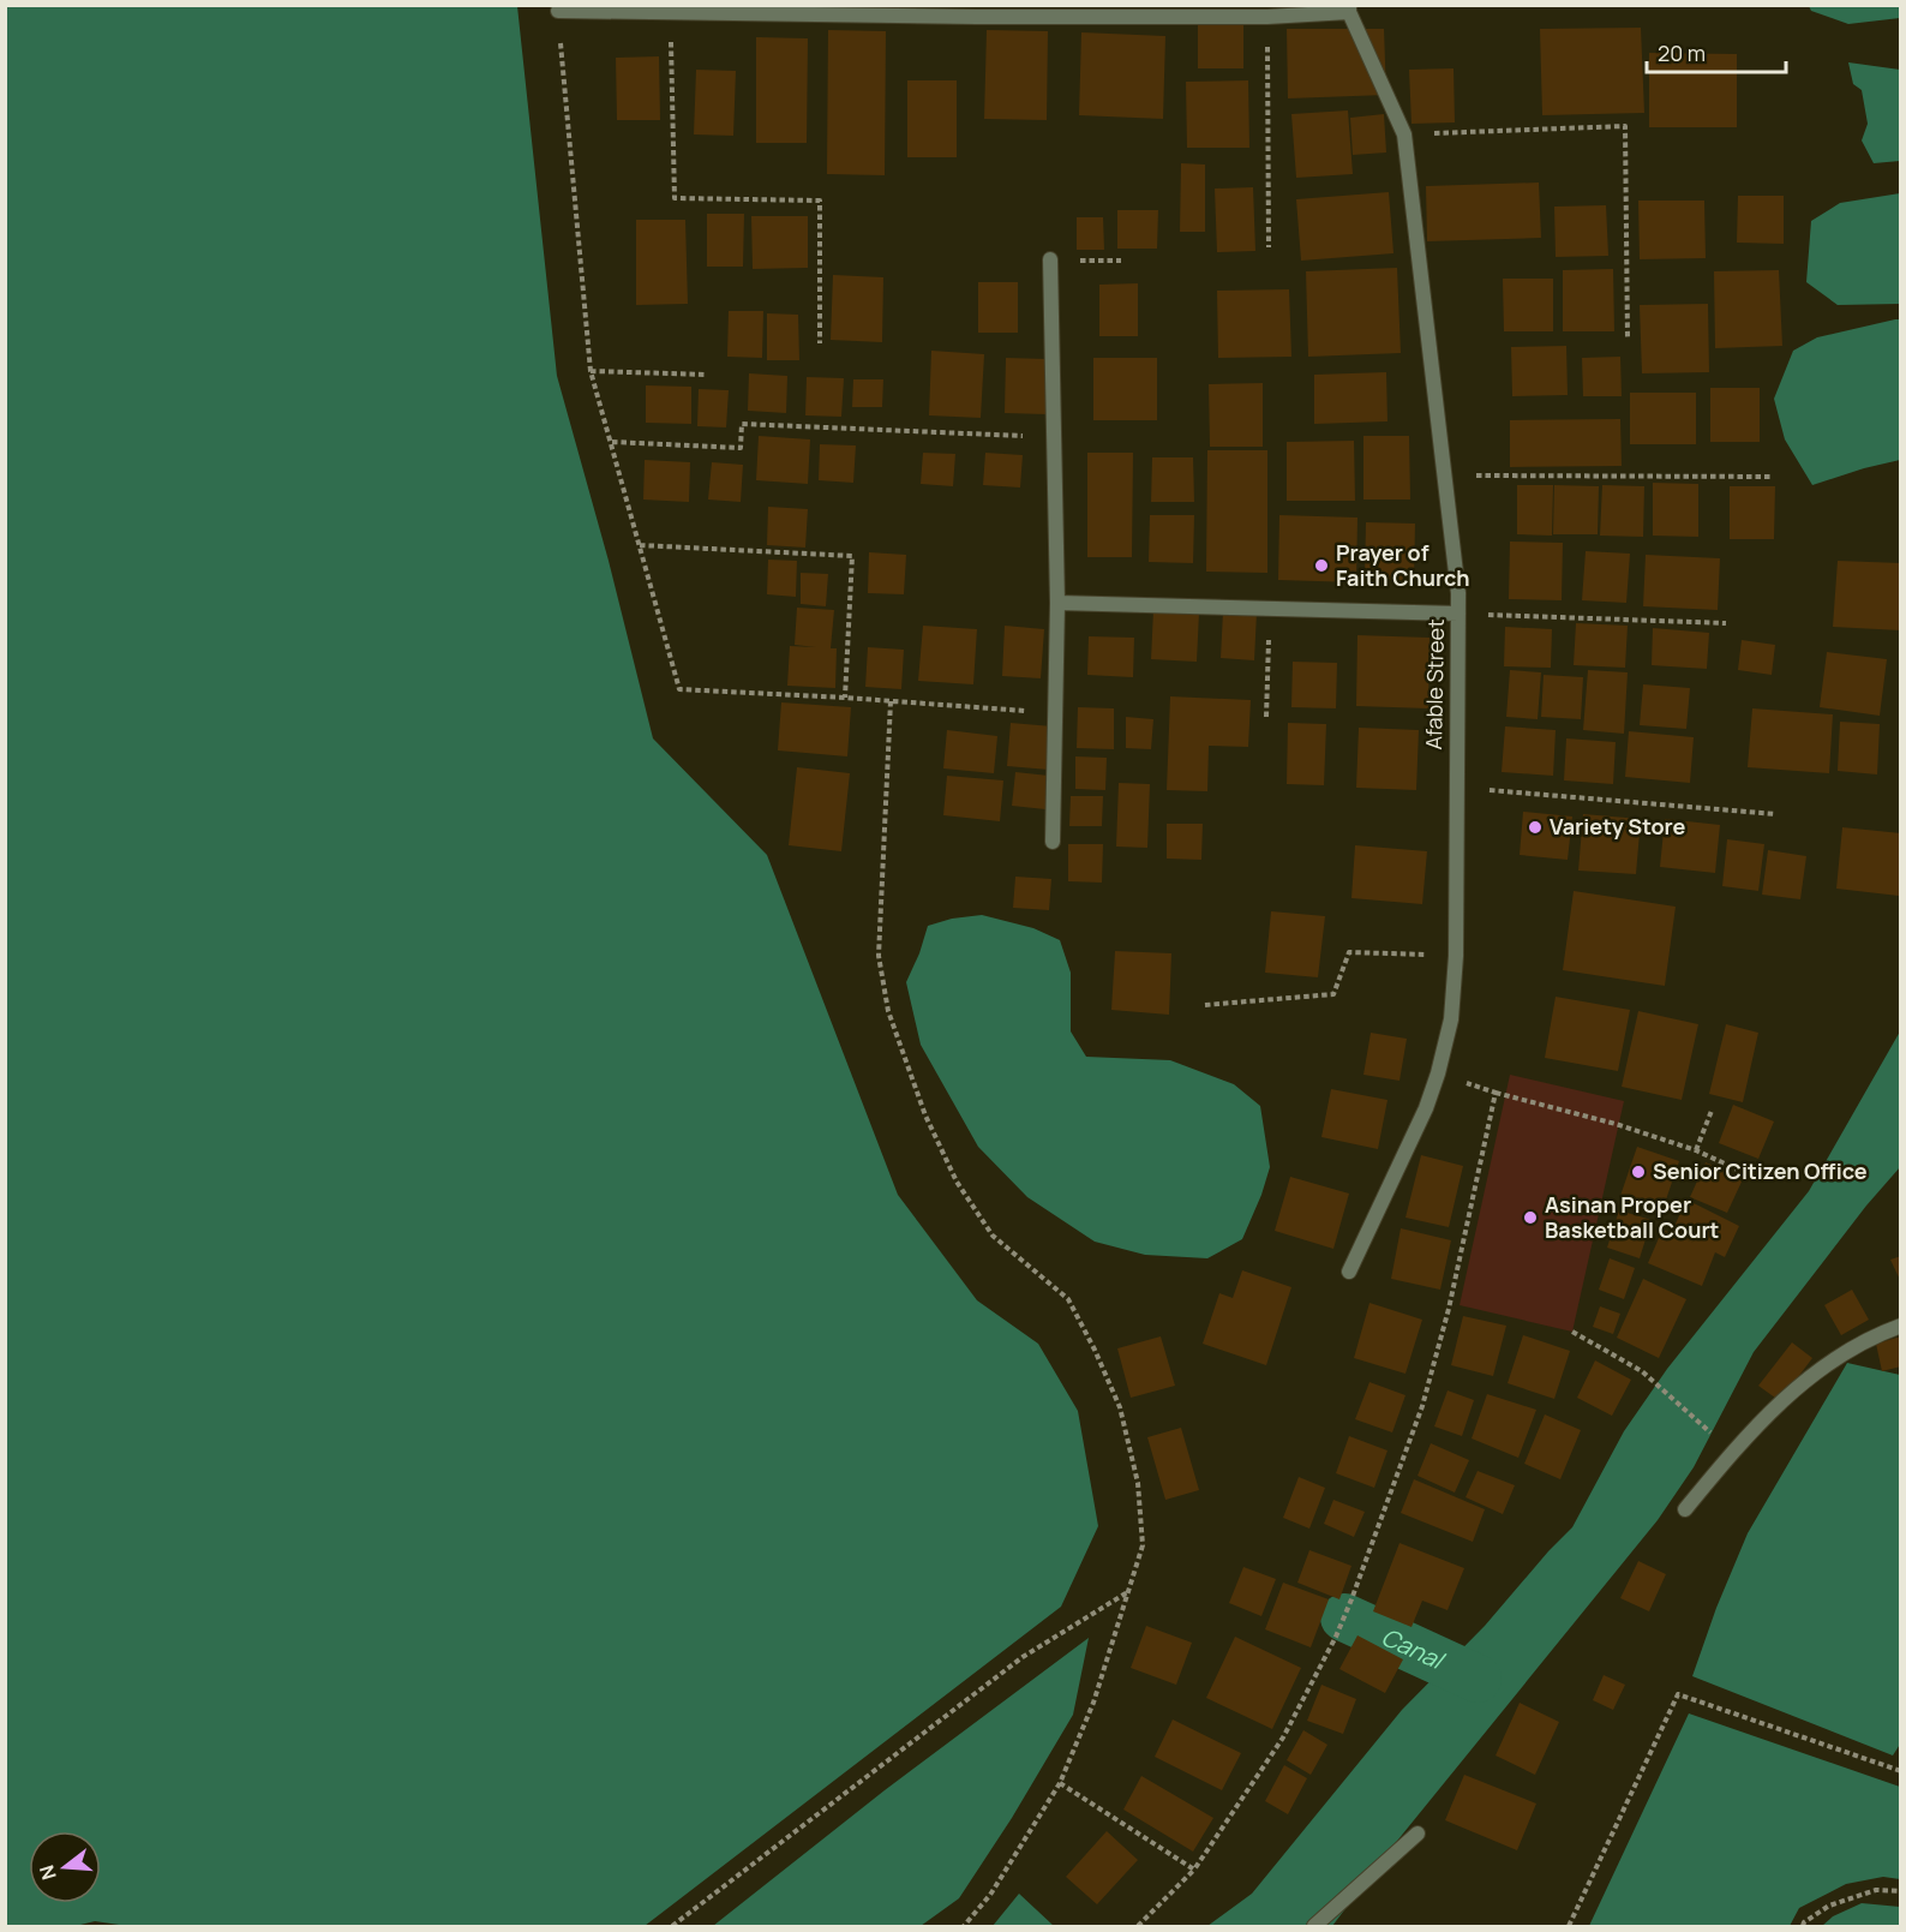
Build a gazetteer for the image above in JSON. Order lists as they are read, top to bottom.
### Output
{
  "streets": {
    "street": ["Afable Street"]
  },
  "water": ["Canal"],
  "places": [
    "Prayer of Faith Church",
    "Variety Store",
    "Senior Citizen Office",
    "Asinan Proper Basketball Court"
  ],
  "scale_bar": "20 m",
  "north": "left"
}
